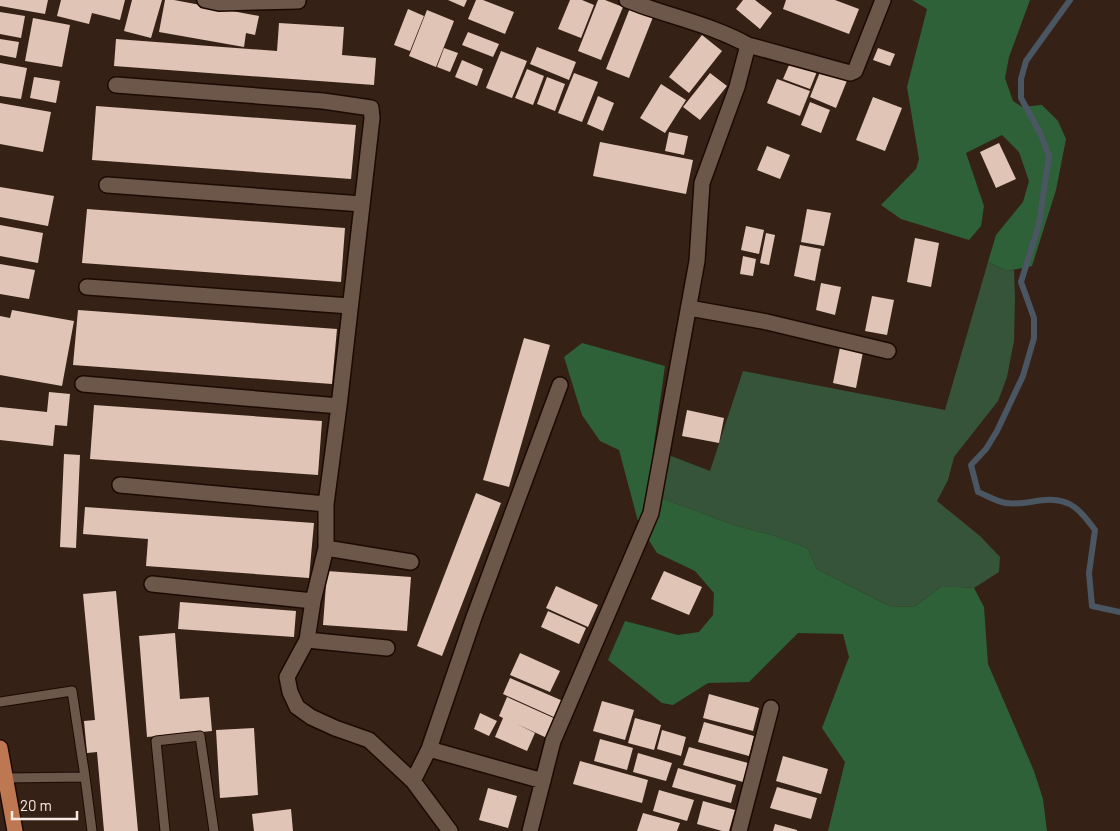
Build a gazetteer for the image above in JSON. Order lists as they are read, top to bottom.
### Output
{
  "scale_bar": "20 m"
}
